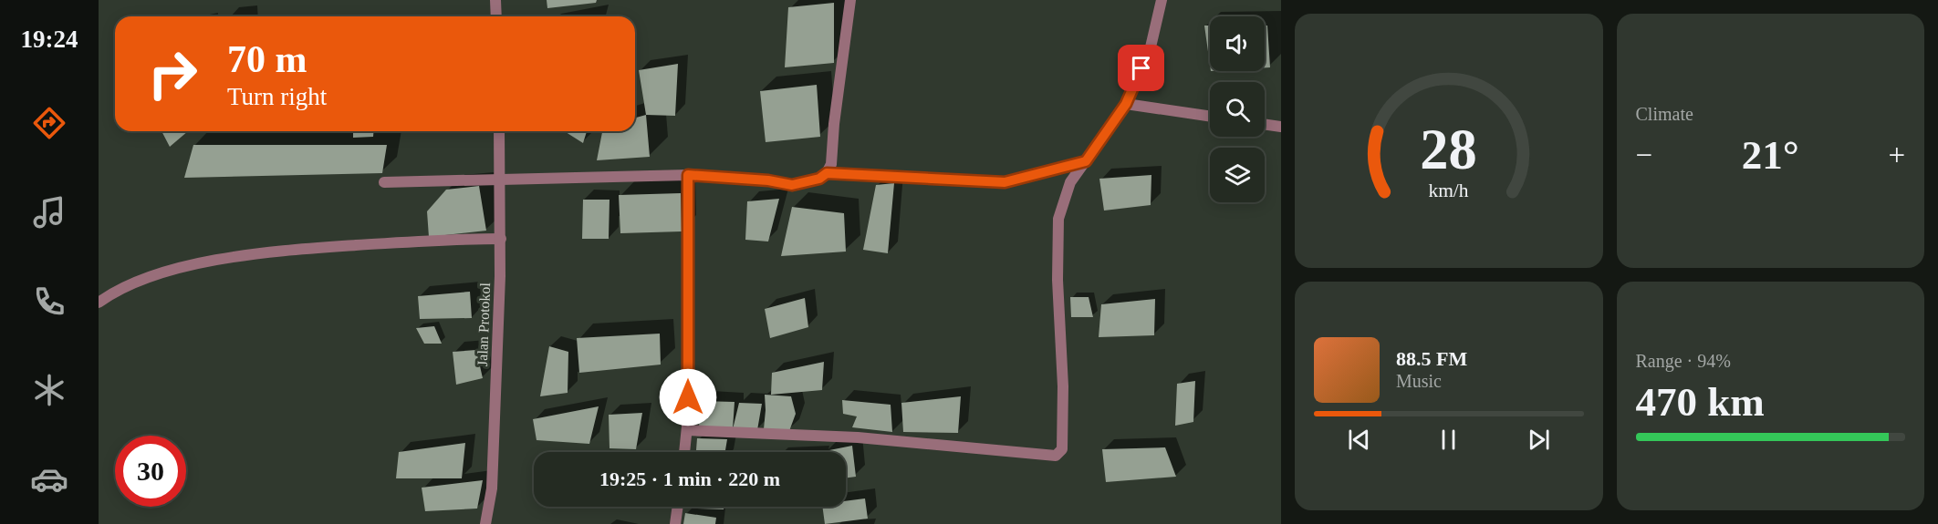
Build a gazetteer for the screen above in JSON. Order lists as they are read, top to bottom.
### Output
{
  "streets": {
    "street": ["Jalan Protokol"]
  },
  "page": {
    "tabs": "19:24",
    "tile": [
      "Climate",
      ["Range · 94%", "470 km"]
    ],
    "turn": ["70 m", "Turn right"],
    "heat": ["−", "21°", "+"],
    "song": ["88.5 FM", "Music"],
    "limit": "30",
    "trip": "19:25 · 1 min · 220 m",
    "gauge": ["28", "km/h"]
  }
}
